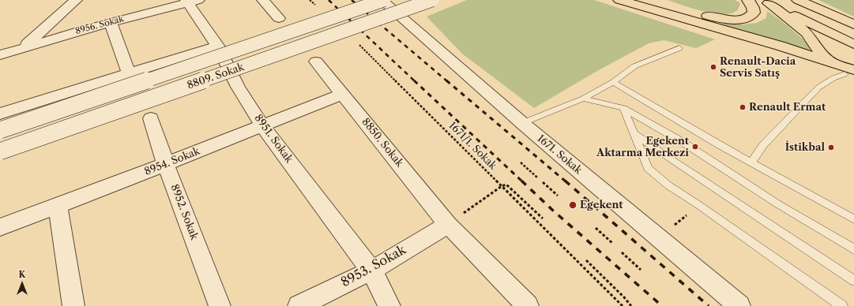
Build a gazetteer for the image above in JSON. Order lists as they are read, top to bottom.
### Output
{
  "streets": {
    "street": [
      "8956. Sokak",
      "8809. Sokak",
      "8951. Sokak",
      "8850. Sokak",
      "1671. Sokak",
      "8954. Sokak",
      "8952. Sokak",
      "8953. Sokak"
    ],
    "path": ["1671/1. Sokak"]
  },
  "crossings": [
    ["8956. Sokak", "8951. Sokak"],
    ["8809. Sokak", "1671. Sokak"],
    ["8951. Sokak", "8954. Sokak"],
    ["8951. Sokak", "8953. Sokak"],
    ["8850. Sokak", "8954. Sokak"],
    ["8850. Sokak", "8953. Sokak"],
    ["8954. Sokak", "8952. Sokak"]
  ],
  "places": [
    "Renault-Dacia Servis Satış",
    "Renault Ermat",
    "Egekent Aktarma Merkezi",
    "İstikbal",
    "Egekent"
  ],
  "north": "top"
}
